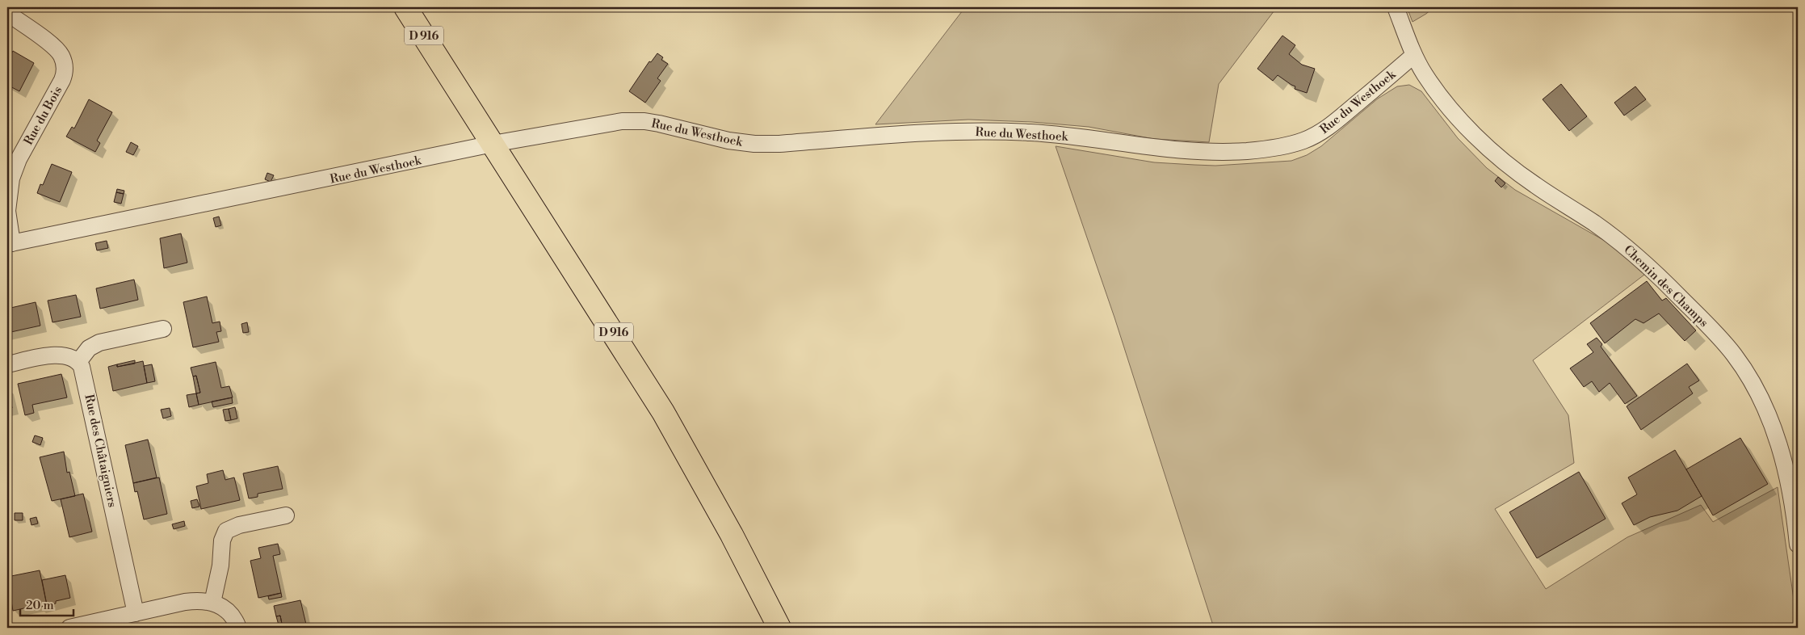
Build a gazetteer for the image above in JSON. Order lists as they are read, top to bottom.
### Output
{
  "streets": {
    "main road": ["D 916"],
    "street": [
      "Rue du Westhoek",
      "Rue du Bois",
      "Chemin des Champs",
      "Rue des Châtaigniers"
    ]
  },
  "crossings": [
    ["D 916", "Rue du Westhoek"],
    ["Rue du Westhoek", "Rue du Bois"],
    ["Rue du Westhoek", "Chemin des Champs"]
  ],
  "scale_bar": "20 m"
}
